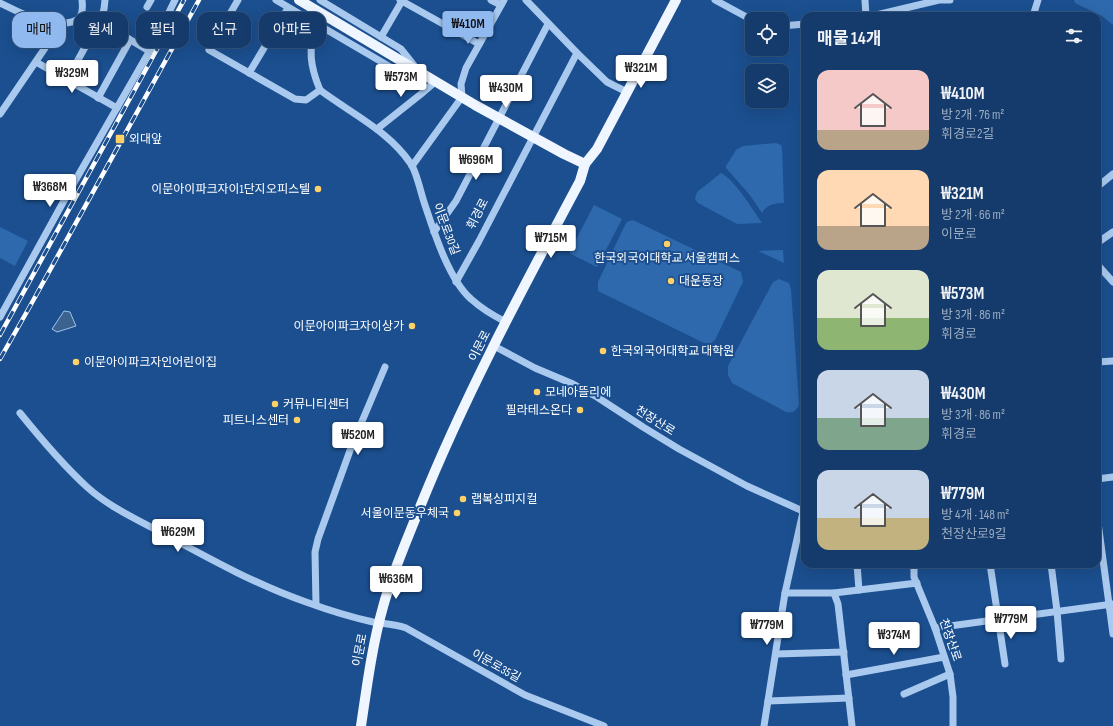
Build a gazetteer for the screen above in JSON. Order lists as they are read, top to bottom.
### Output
{
  "streets": {
    "main road": ["이문로"],
    "street": [
      "휘경로",
      "이문로30길",
      "천장산로",
      "이문로35길"
    ]
  },
  "crossings": [
    ["휘경로", "이문로30길"],
    ["이문로30길", "이문로"],
    ["이문로", "천장산로"],
    ["이문로", "이문로35길"]
  ],
  "places": {
    "transit": ["외대앞"],
    "other": [
      "이문아이파크자이1단지오피스텔",
      "한국외국어대학교 서울캠퍼스",
      "대운동장",
      "이문아이파크자이상가",
      "한국외국어대학교 대학원",
      "이문아이파크자인어린이집",
      "모네아뜰리에",
      "커뮤니티센터",
      "필라테스온다",
      "피트니스센터",
      "랩복싱피지컬",
      "서울이문동우체국"
    ]
  },
  "page": {
    "price": [
      "₩410M",
      "₩321M",
      "₩329M",
      "₩573M",
      "₩430M",
      "₩696M",
      "₩368M",
      "₩715M",
      "₩520M",
      "₩629M",
      "₩636M",
      "₩779M",
      "₩779M",
      "₩374M"
    ],
    "chip": [
      "매매",
      "월세",
      "필터",
      "신규",
      "아파트"
    ],
    "heading": "매물 14개",
    "list": [
      {
        "name": "₩410M",
        "note": "방 2개 · 76 m² · 휘경로2길"
      },
      {
        "name": "₩321M",
        "note": "방 2개 · 66 m² · 이문로"
      },
      {
        "name": "₩573M",
        "note": "방 3개 · 86 m² · 휘경로"
      },
      {
        "name": "₩430M",
        "note": "방 3개 · 86 m² · 휘경로"
      },
      {
        "name": "₩779M",
        "note": "방 4개 · 148 m² · 천장산로9길"
      }
    ]
  }
}
